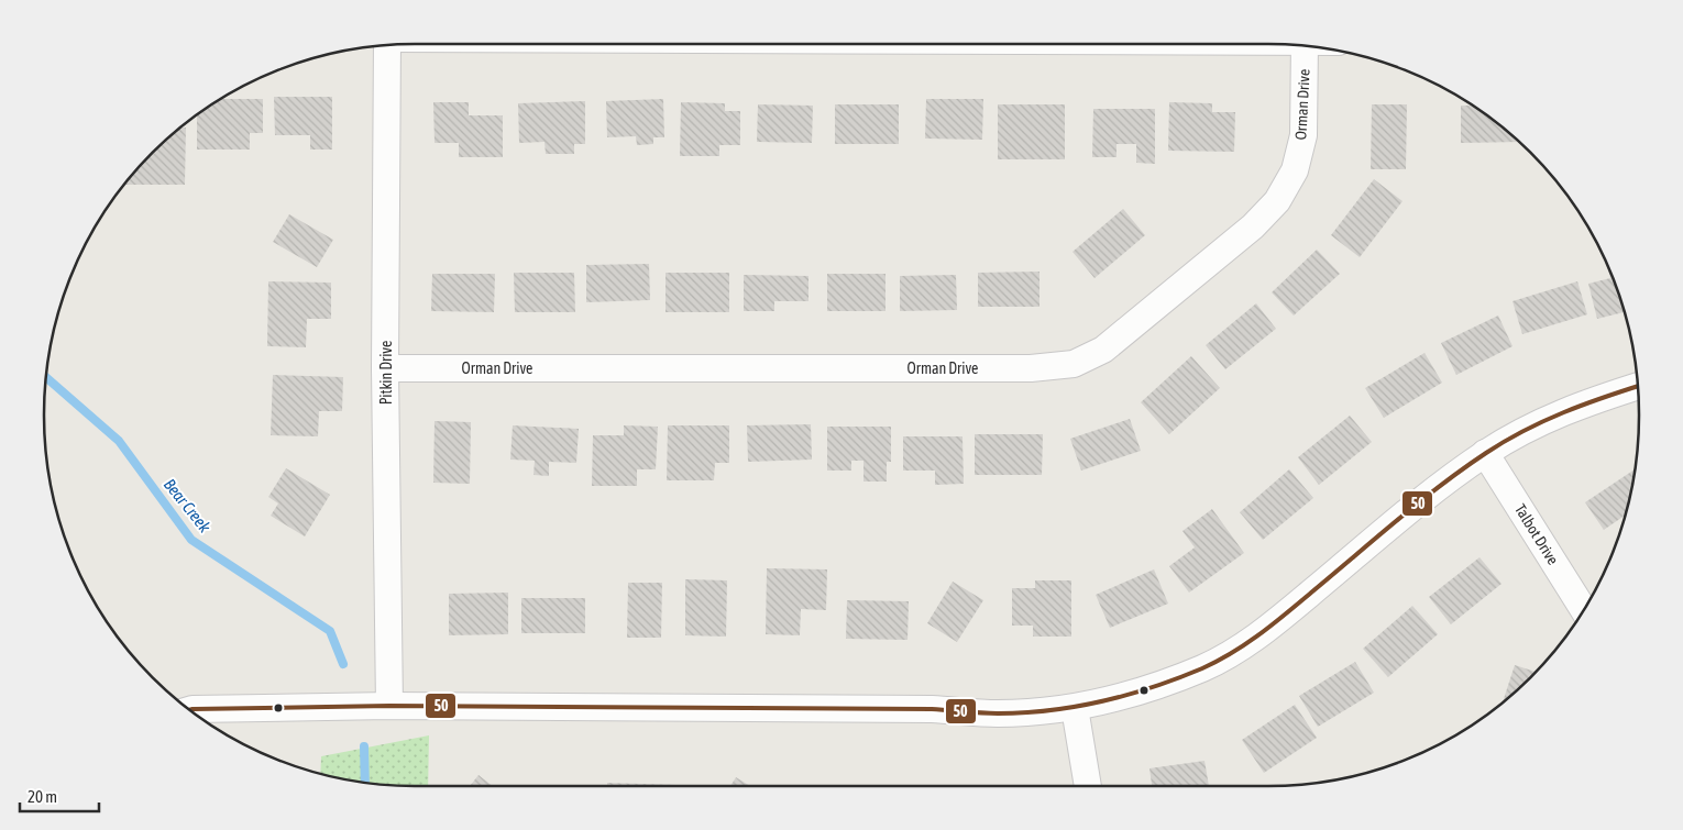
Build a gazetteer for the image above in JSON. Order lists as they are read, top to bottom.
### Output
{
  "streets": {
    "street": ["Orman Drive", "Pitkin Drive", "Talbot Drive"]
  },
  "crossings": [
    ["Orman Drive", "Pitkin Drive"]
  ],
  "water": ["Bear Creek"],
  "lines": ["transit line 50"],
  "scale_bar": "20 m"
}
